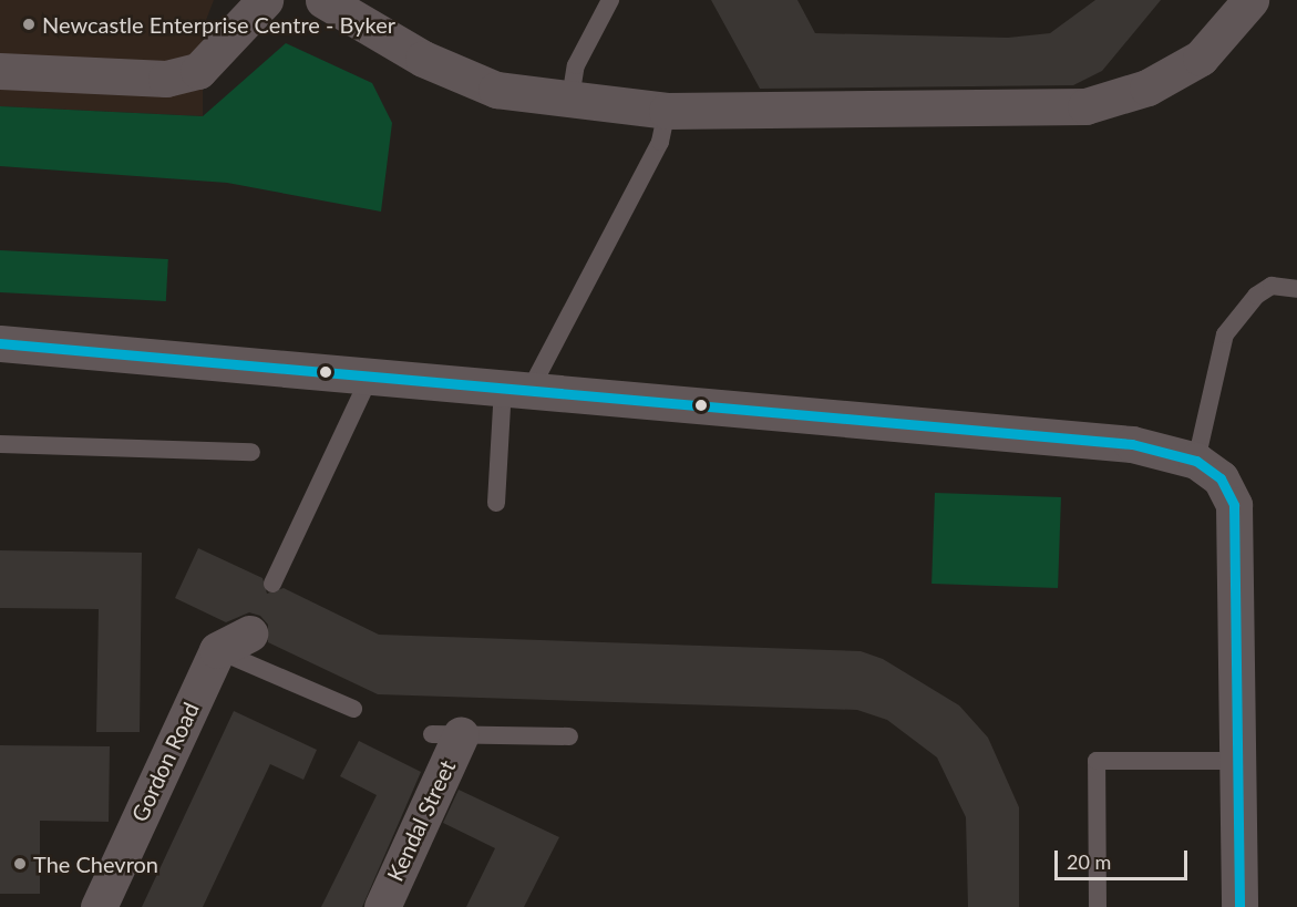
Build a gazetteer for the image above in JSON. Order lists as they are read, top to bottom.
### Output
{
  "streets": {
    "street": ["Gordon Road", "Kendal Street"]
  },
  "places": ["Newcastle Enterprise Centre - Byker", "The Chevron"],
  "scale_bar": "20 m"
}
